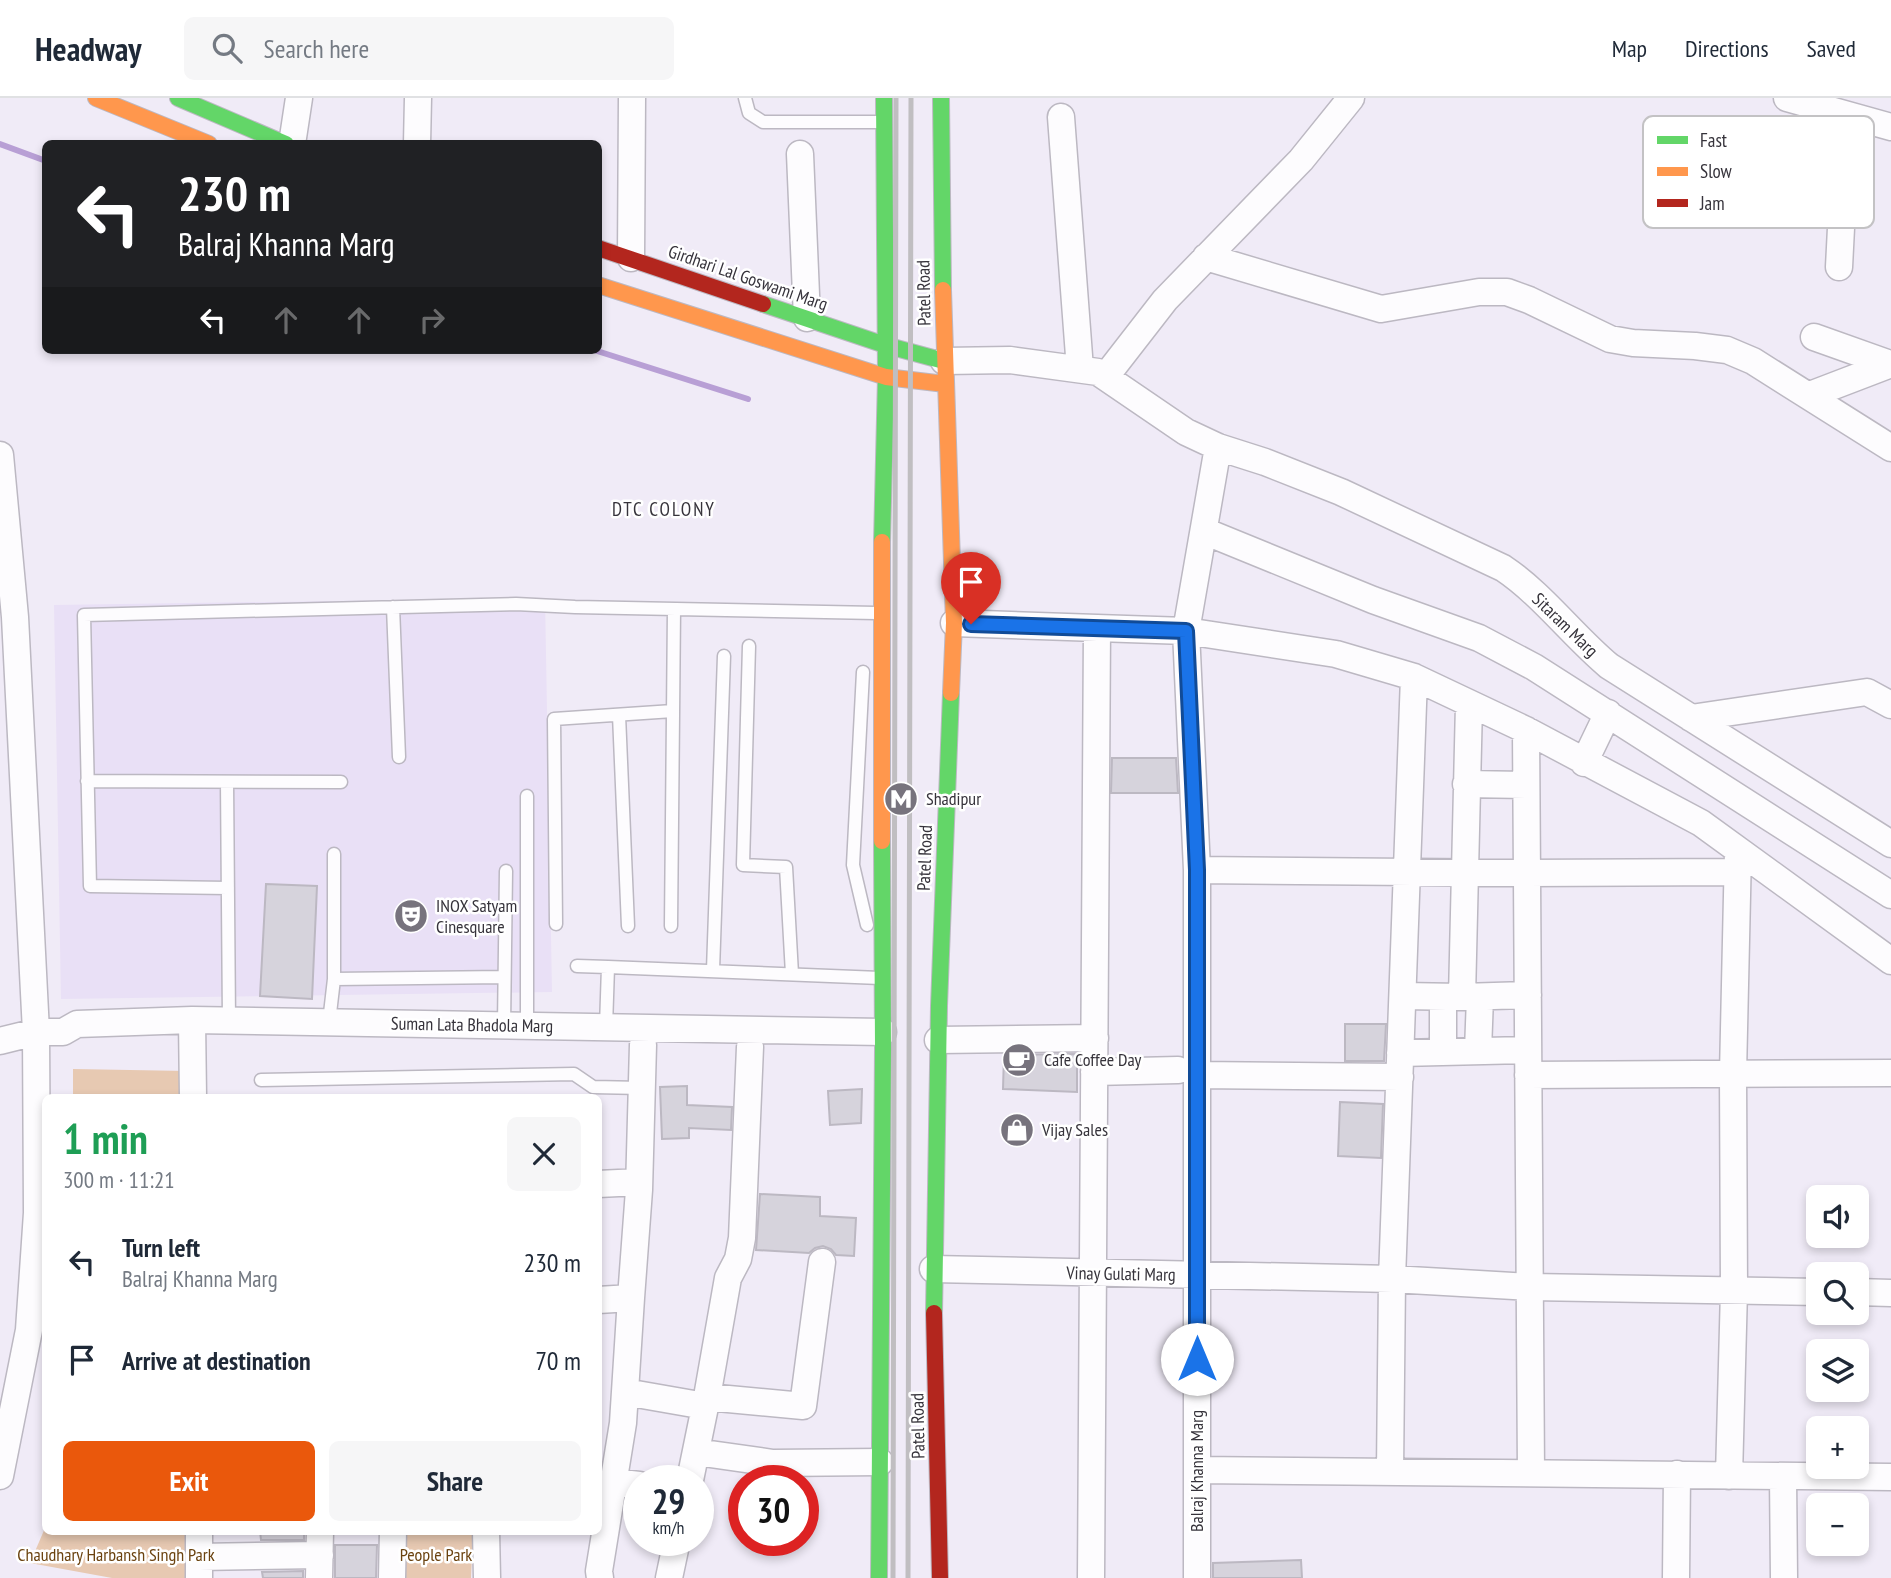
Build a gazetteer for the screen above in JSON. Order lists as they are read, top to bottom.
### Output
{
  "streets": {
    "main road": ["Girdhari Lal Goswami Marg", "Patel Road"],
    "street": [
      "Sitaram Marg",
      "Suman Lata Bhadola Marg",
      "Vinay Gulati Marg",
      "Balraj Khanna Marg"
    ]
  },
  "crossings": [
    ["Girdhari Lal Goswami Marg", "Patel Road"],
    ["Girdhari Lal Goswami Marg", "Sitaram Marg"],
    ["Patel Road", "Sitaram Marg"],
    ["Patel Road", "Suman Lata Bhadola Marg"],
    ["Patel Road", "Vinay Gulati Marg"],
    ["Sitaram Marg", "Balraj Khanna Marg"],
    ["Vinay Gulati Marg", "Balraj Khanna Marg"]
  ],
  "districts": ["DTC COLONY"],
  "parks": ["Chaudhary Harbansh Singh Park", "People Park"],
  "places": {
    "metro station": ["Shadipur"],
    "theatre": ["INOX Satyam Cinesquare"],
    "cafe": ["Cafe Coffee Day"],
    "shop": ["Vijay Sales"]
  },
  "legend": ["Fast", "Slow", "Jam"],
  "page": {
    "header": "Headway",
    "search": "Search here",
    "nav": ["Map", "Directions", "Saved"],
    "turn": ["230 m", "Balraj Khanna Marg"],
    "heading": ["1 min", "300 m · 11:21"],
    "map_buttons": ["+", "−"],
    "list": [
      {
        "name": "Turn left",
        "note": "Balraj Khanna Marg",
        "value": "230 m"
      },
      {
        "name": "Arrive at destination",
        "value": "70 m"
      }
    ],
    "buttons": ["Exit", "Share"],
    "speed": "29 km/h",
    "limit": "30"
  }
}
